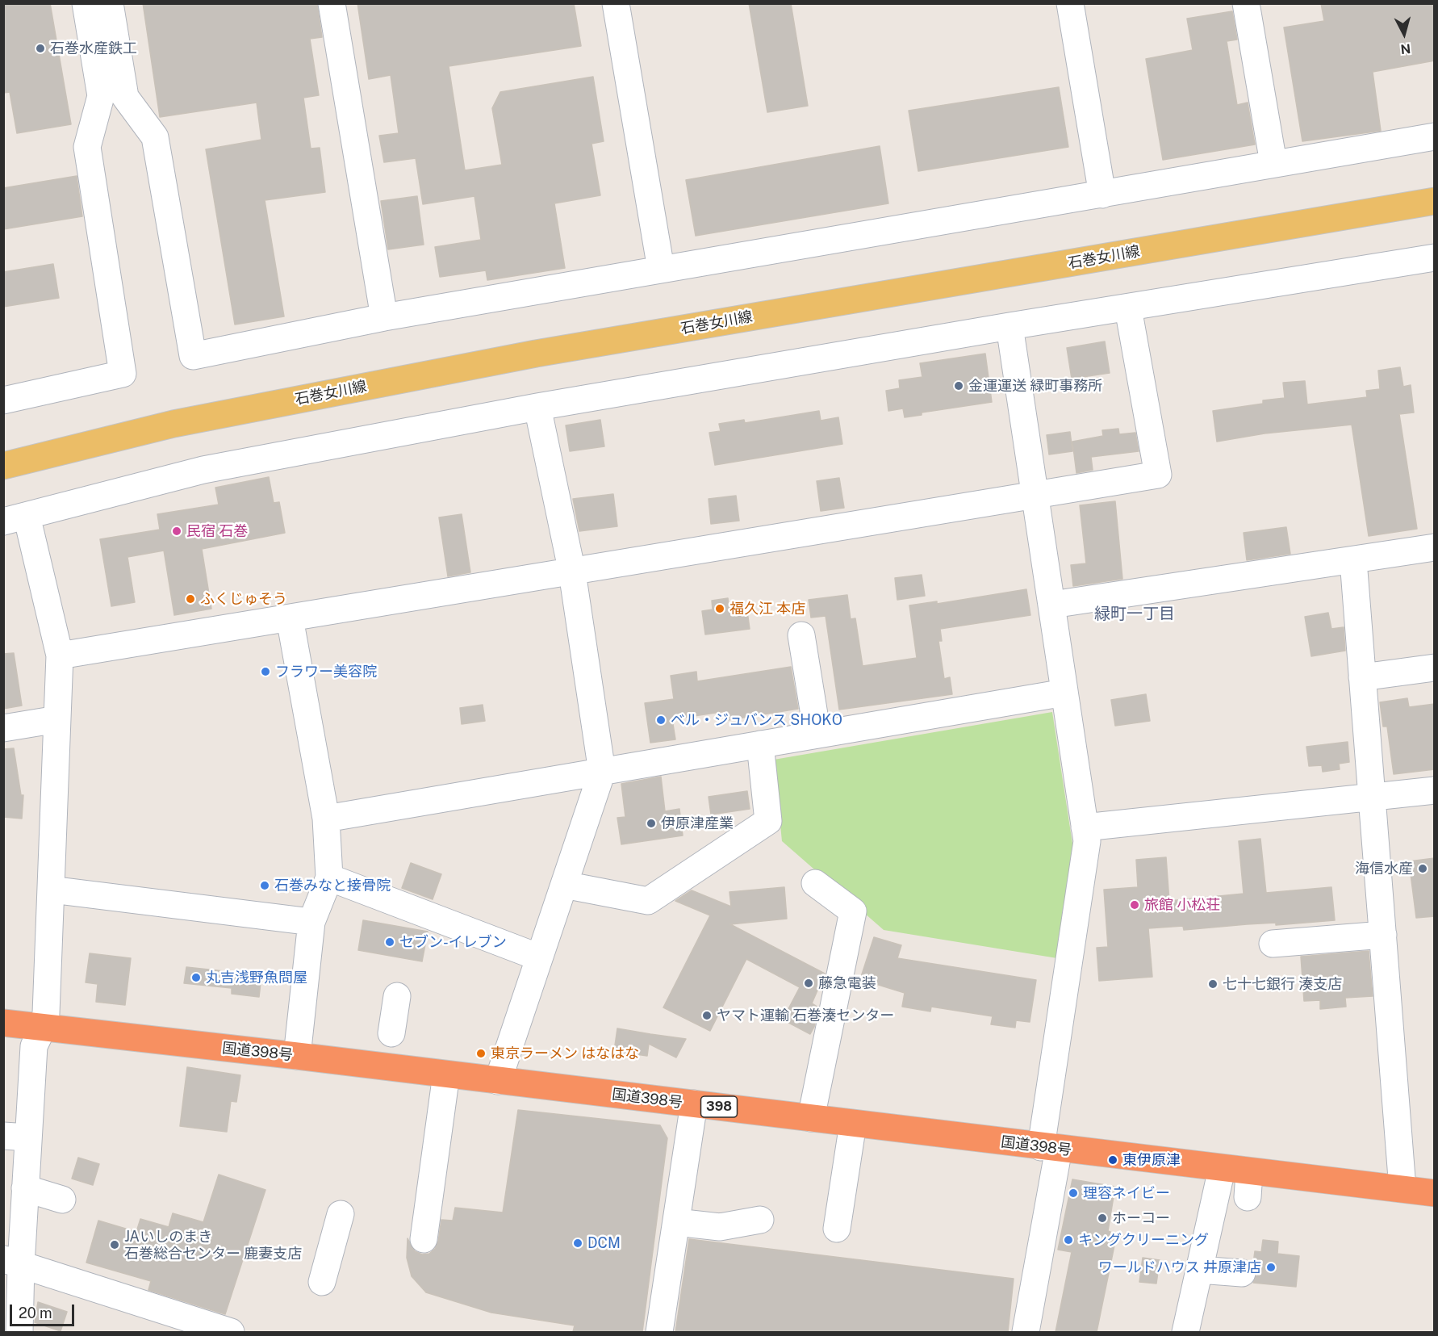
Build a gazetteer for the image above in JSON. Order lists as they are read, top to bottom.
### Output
{
  "streets": {
    "highway": ["国道398号", "398"],
    "main road": ["石巻女川線"]
  },
  "districts": ["緑町一丁目"],
  "places": [
    "石巻水産鉄工",
    "金運運送 緑町事務所",
    "民宿 石巻",
    "ふくじゅそう",
    "福久江 本店",
    "フラワー美容院",
    "ベル・ジュバンス SHOKO",
    "伊原津産業",
    "海信水産",
    "石巻みなと接骨院",
    "旅館 小松荘",
    "セブン-イレブン",
    "丸吉浅野魚問屋",
    "藤急電装",
    "七十七銀行 湊支店",
    "ヤマト運輸 石巻湊センター",
    "東京ラーメン はなはな",
    "東伊原津",
    "理容ネイビー",
    "ホーコー",
    "キングクリーニング",
    "DCM",
    "JAいしのまき 石巻総合センター 鹿妻支店",
    "ワールドハウス 井原津店"
  ],
  "scale_bar": "20 m",
  "north": "bottom"
}
